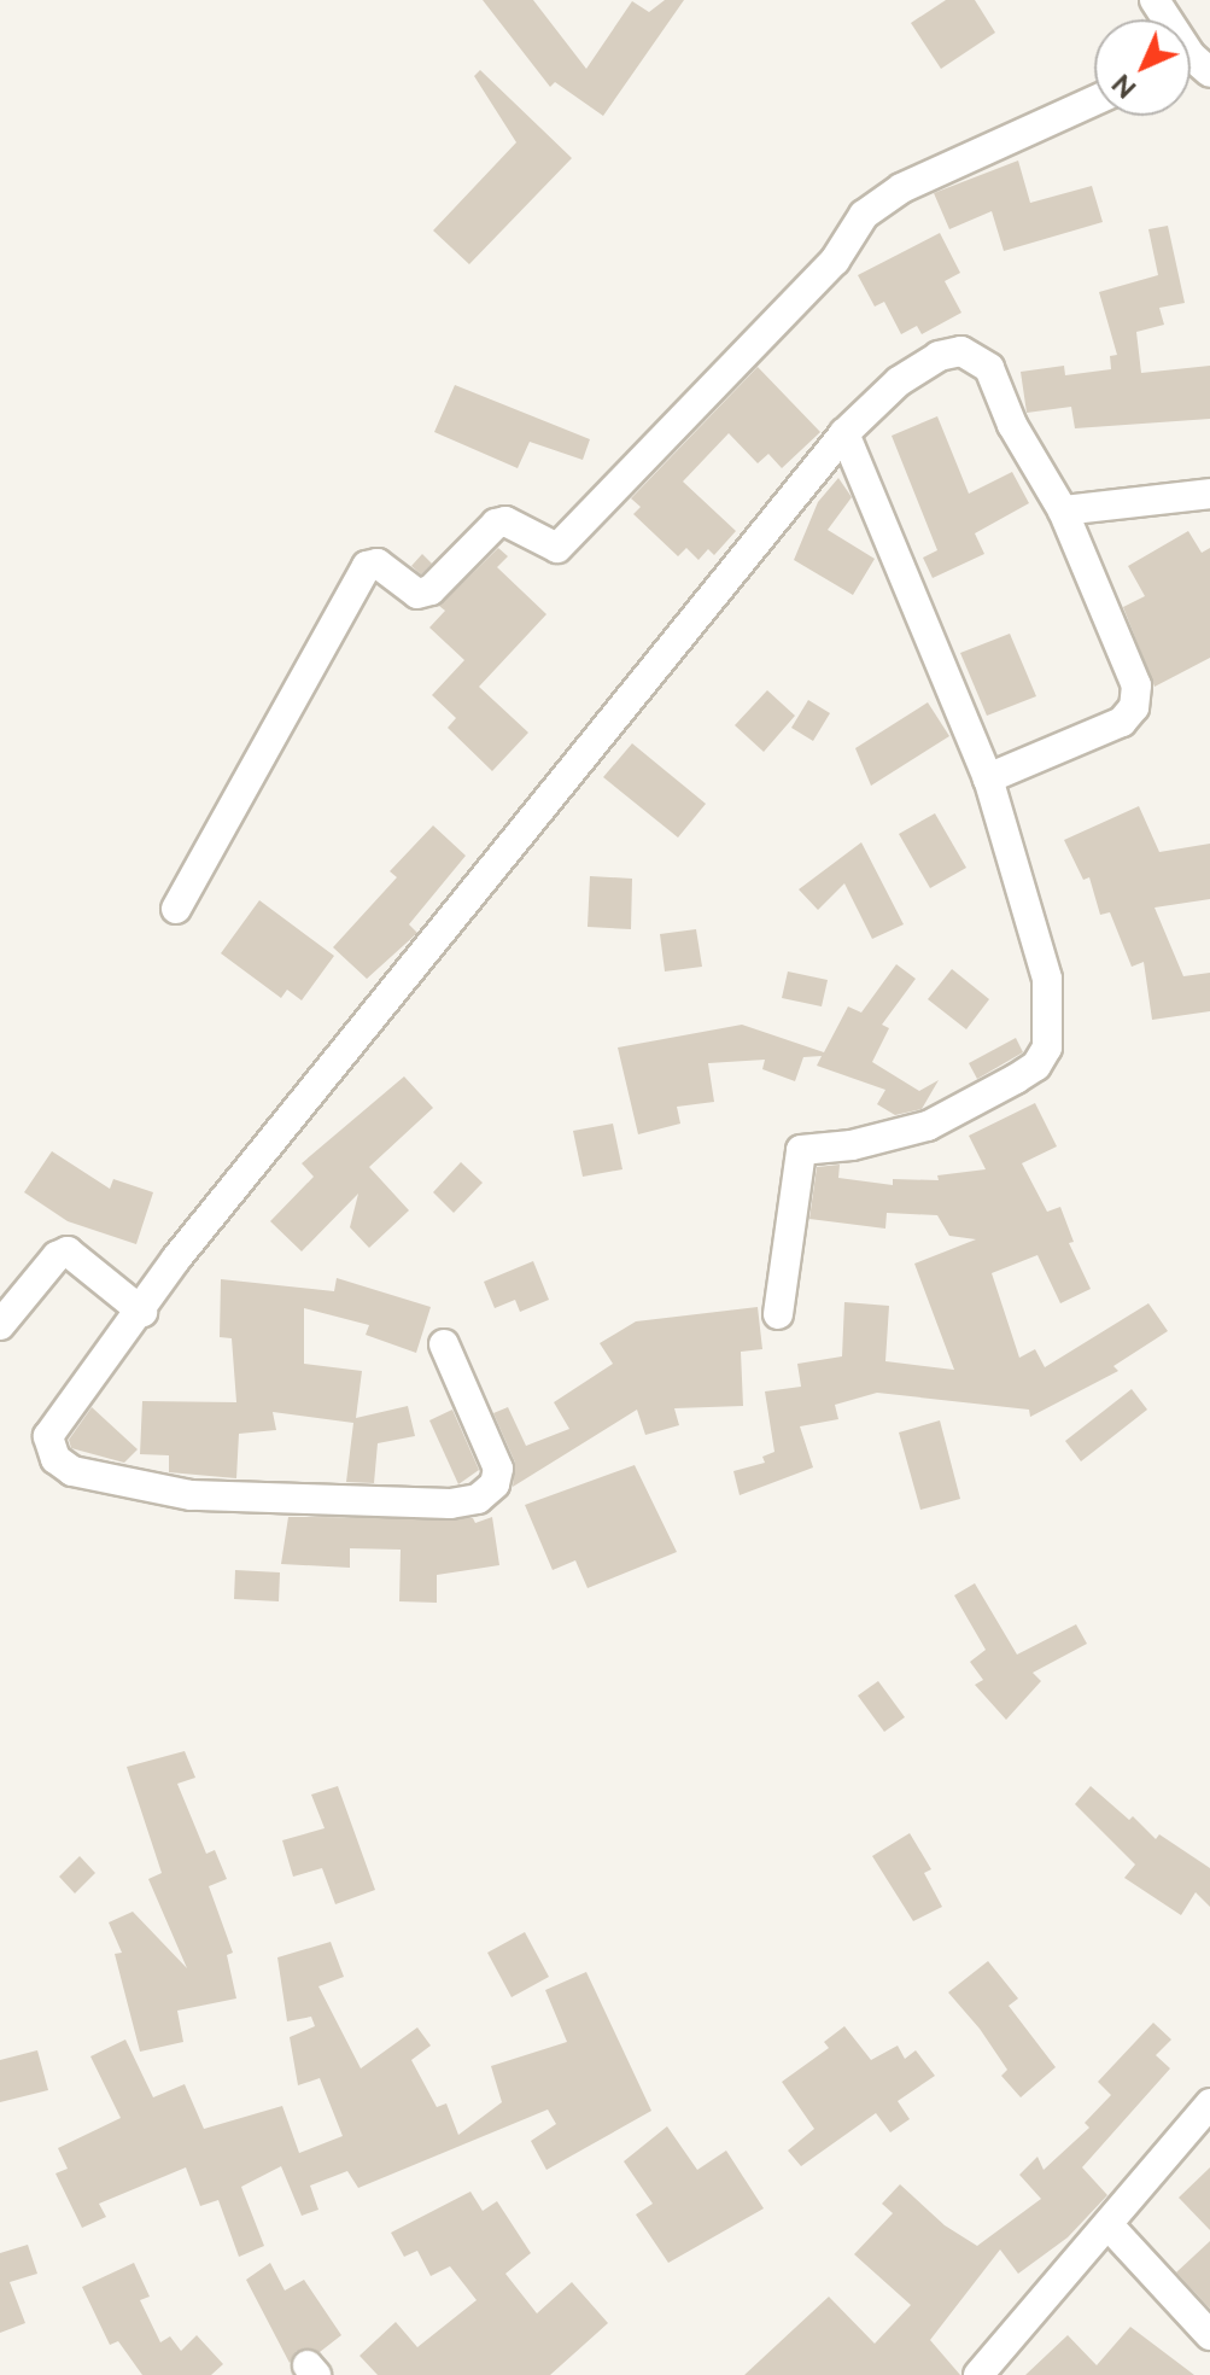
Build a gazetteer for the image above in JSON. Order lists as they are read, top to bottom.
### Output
{
  "north": "bottom left"
}
